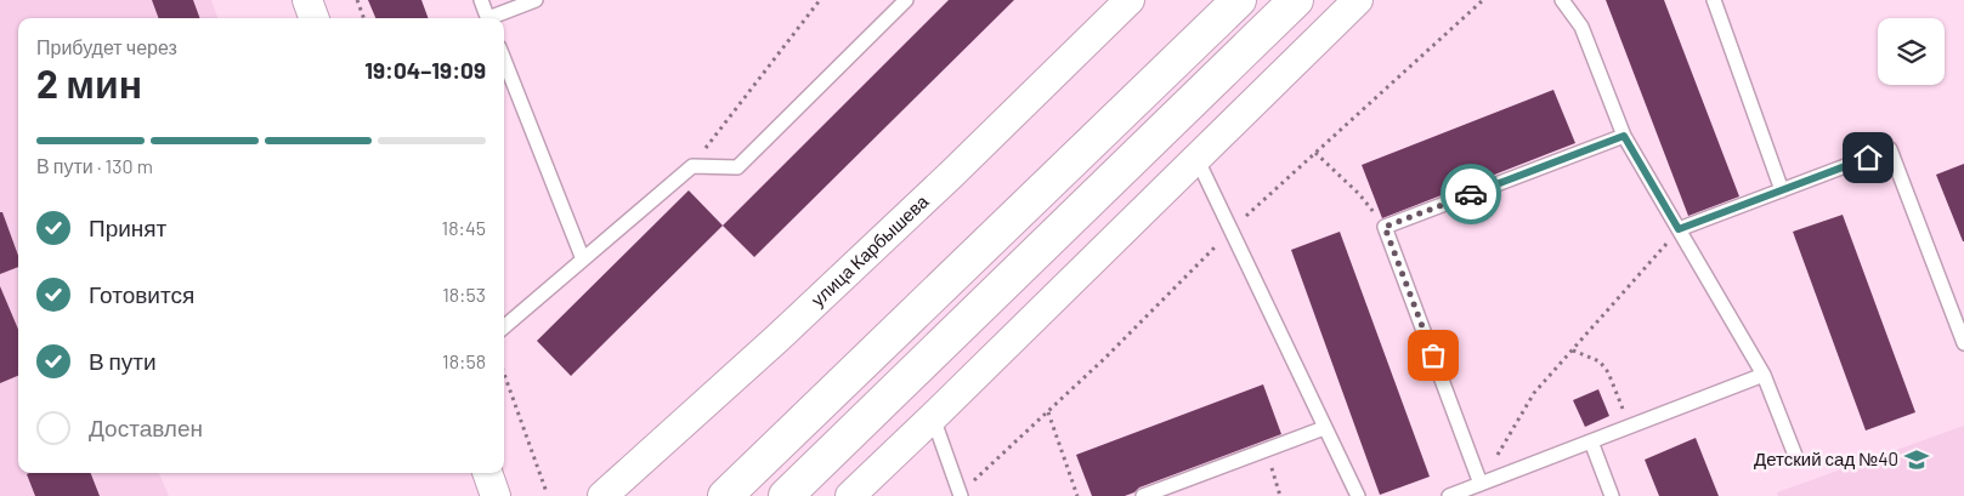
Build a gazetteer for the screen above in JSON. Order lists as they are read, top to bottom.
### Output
{
  "streets": {
    "street": ["улица Карбышева"]
  },
  "places": {
    "school or university": ["Детский сад №40"]
  },
  "page": {
    "heading": ["2 мин", "Прибудет через", "19:04–19:09"],
    "bar": "В пути · 130 m",
    "list": [
      ["Принят", "18:45"],
      ["Готовится", "18:53"],
      ["В пути", "18:58"],
      "Доставлен"
    ]
  }
}
